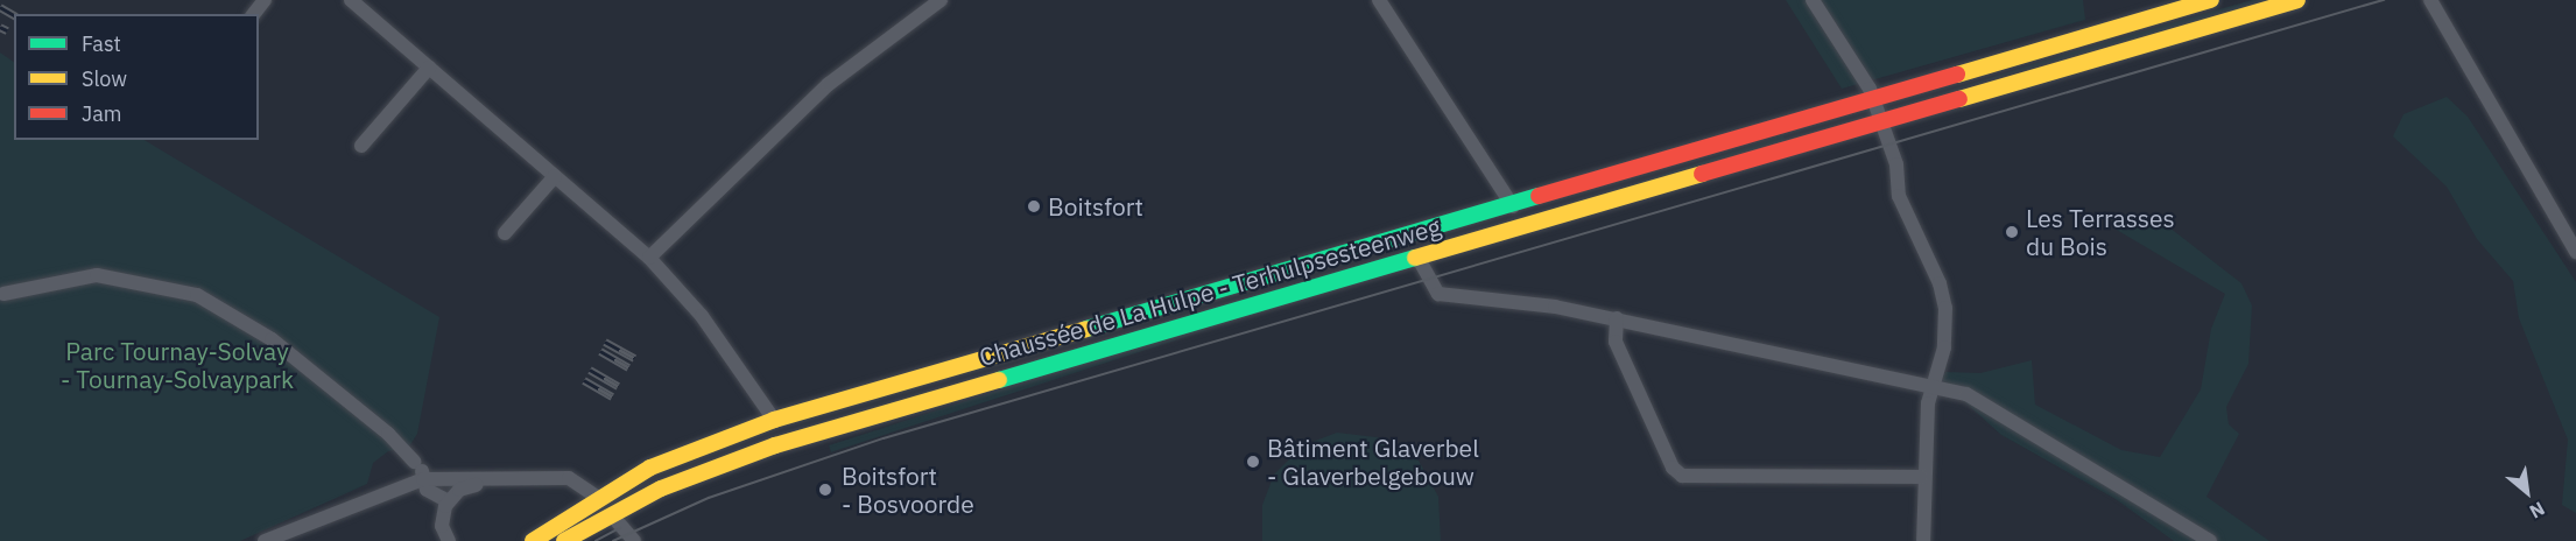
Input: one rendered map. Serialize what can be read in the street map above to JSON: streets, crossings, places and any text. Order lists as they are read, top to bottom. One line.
{"streets":{"main road":["Chaussée de La Hulpe - Terhulpsesteenweg"]},"parks":["Parc Tournay-Solvay - Tournay-Solvaypark"],"places":["Boitsfort","Les Terrasses du Bois","Bâtiment Glaverbel - Glaverbelgebouw","Boitsfort - Bosvoorde"],"legend":["Fast","Slow","Jam"],"north":"bottom right"}
